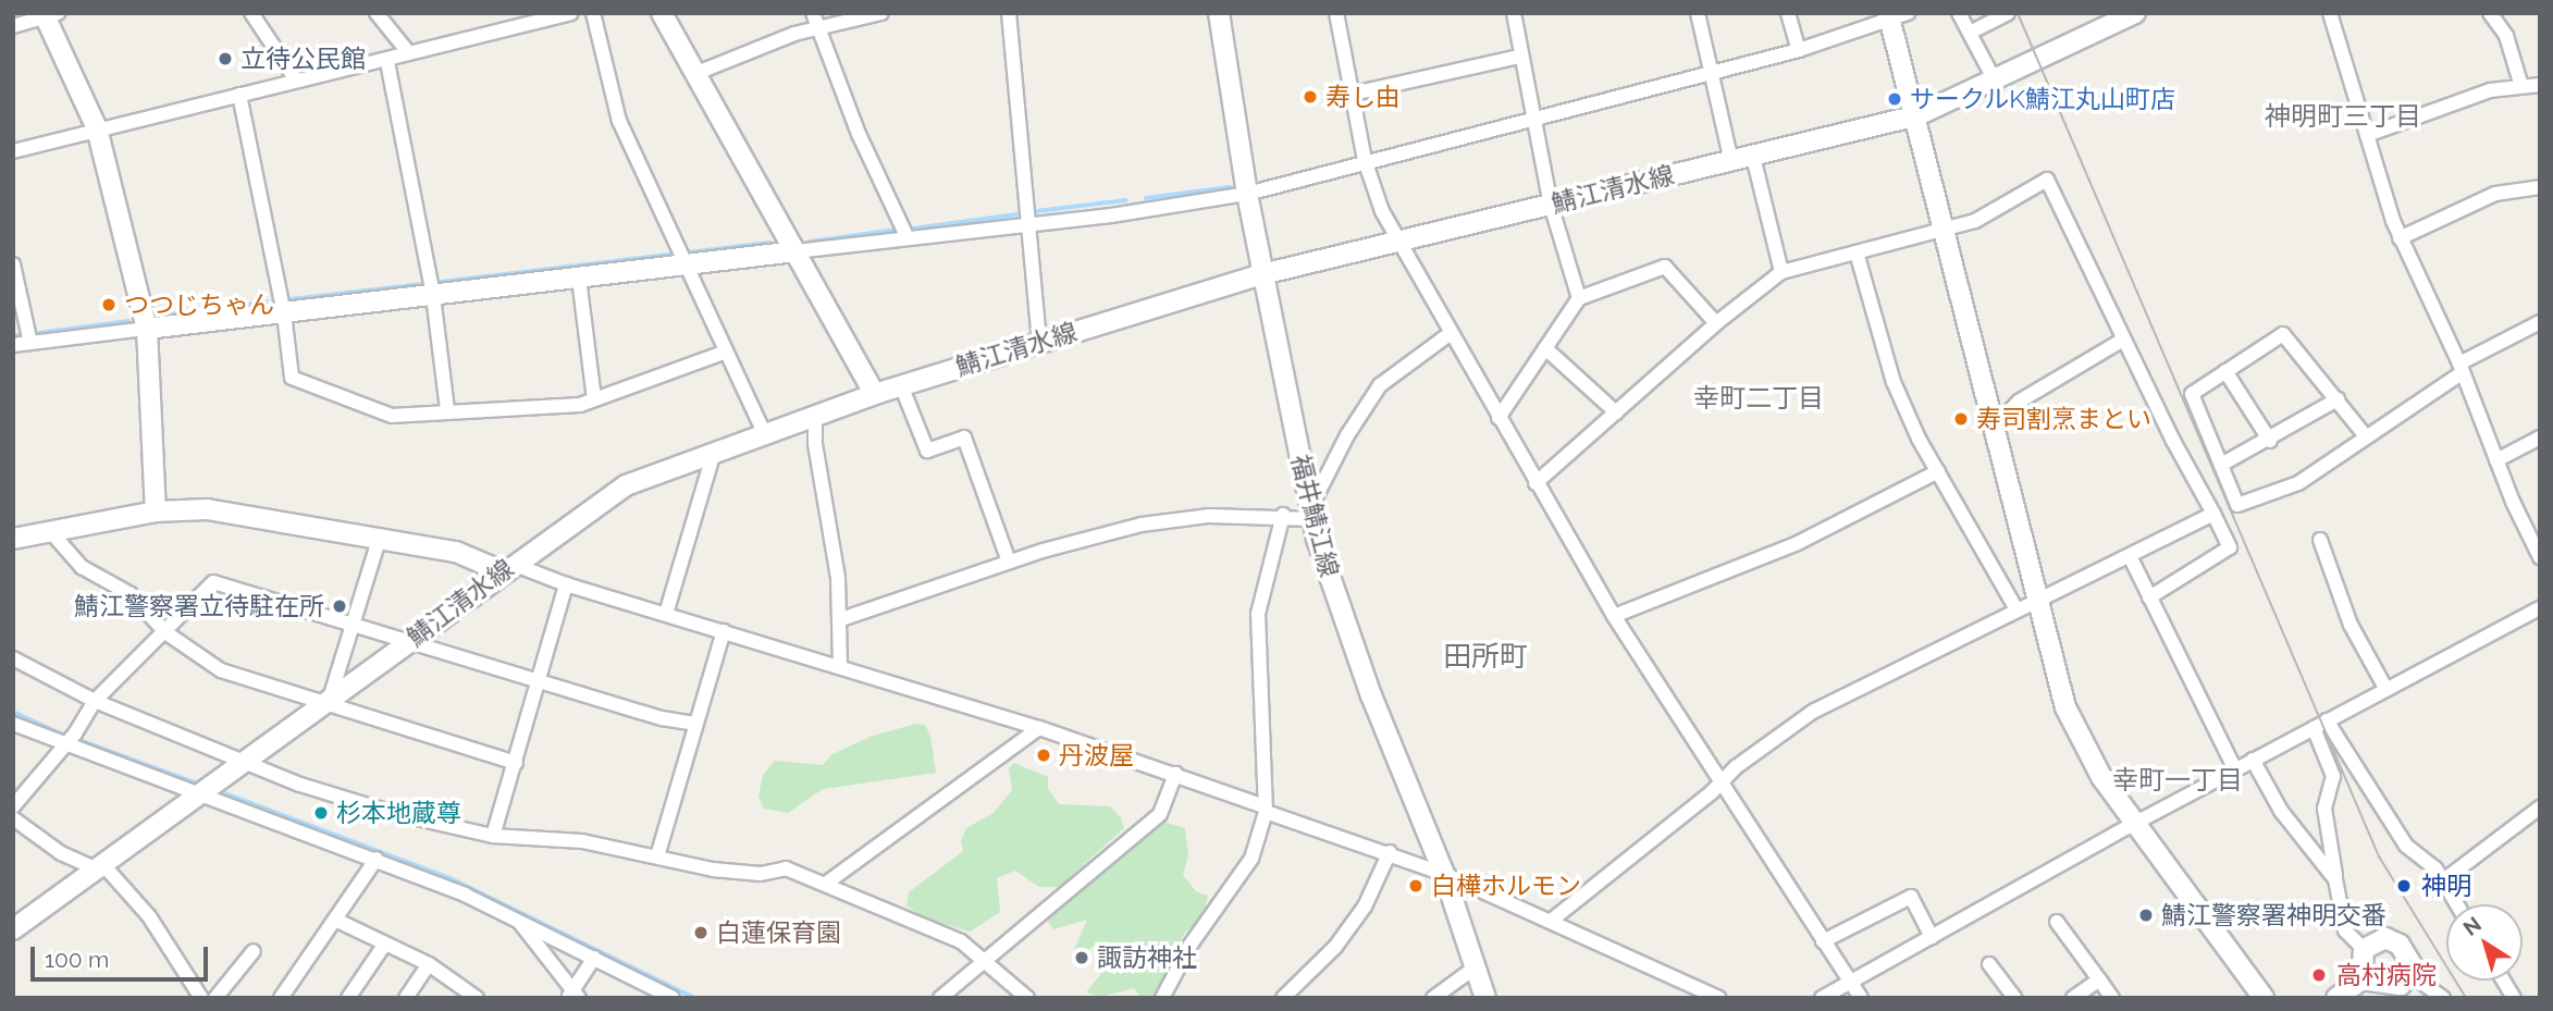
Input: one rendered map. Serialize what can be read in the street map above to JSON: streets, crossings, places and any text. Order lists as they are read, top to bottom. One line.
{"streets":{"main road":["鯖江清水線","福井鯖江線"]},"crossings":[["鯖江清水線","福井鯖江線"]],"districts":["神明町三丁目","幸町二丁目","田所町","幸町一丁目"],"places":["立待公民館","寿し由","サークルK鯖江丸山町店","つつじちゃん","寿司割烹まとい","鯖江警察署立待駐在所","丹波屋","杉本地蔵尊","白樺ホルモン","神明","鯖江警察署神明交番","白蓮保育園","諏訪神社","高村病院"],"scale_bar":"100 m","north":"top left"}
